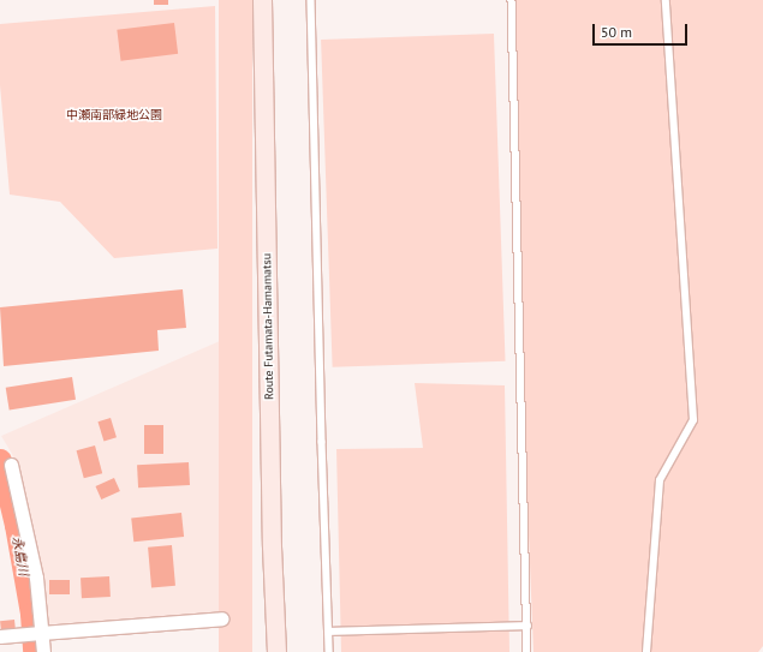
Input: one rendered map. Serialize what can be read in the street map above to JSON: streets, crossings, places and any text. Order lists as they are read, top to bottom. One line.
{"streets":{"main road":["Route Futamata-Hamamatsu"]},"water":["永島川"],"parks":["中瀬南部緑地公園"],"scale_bar":"50 m"}
